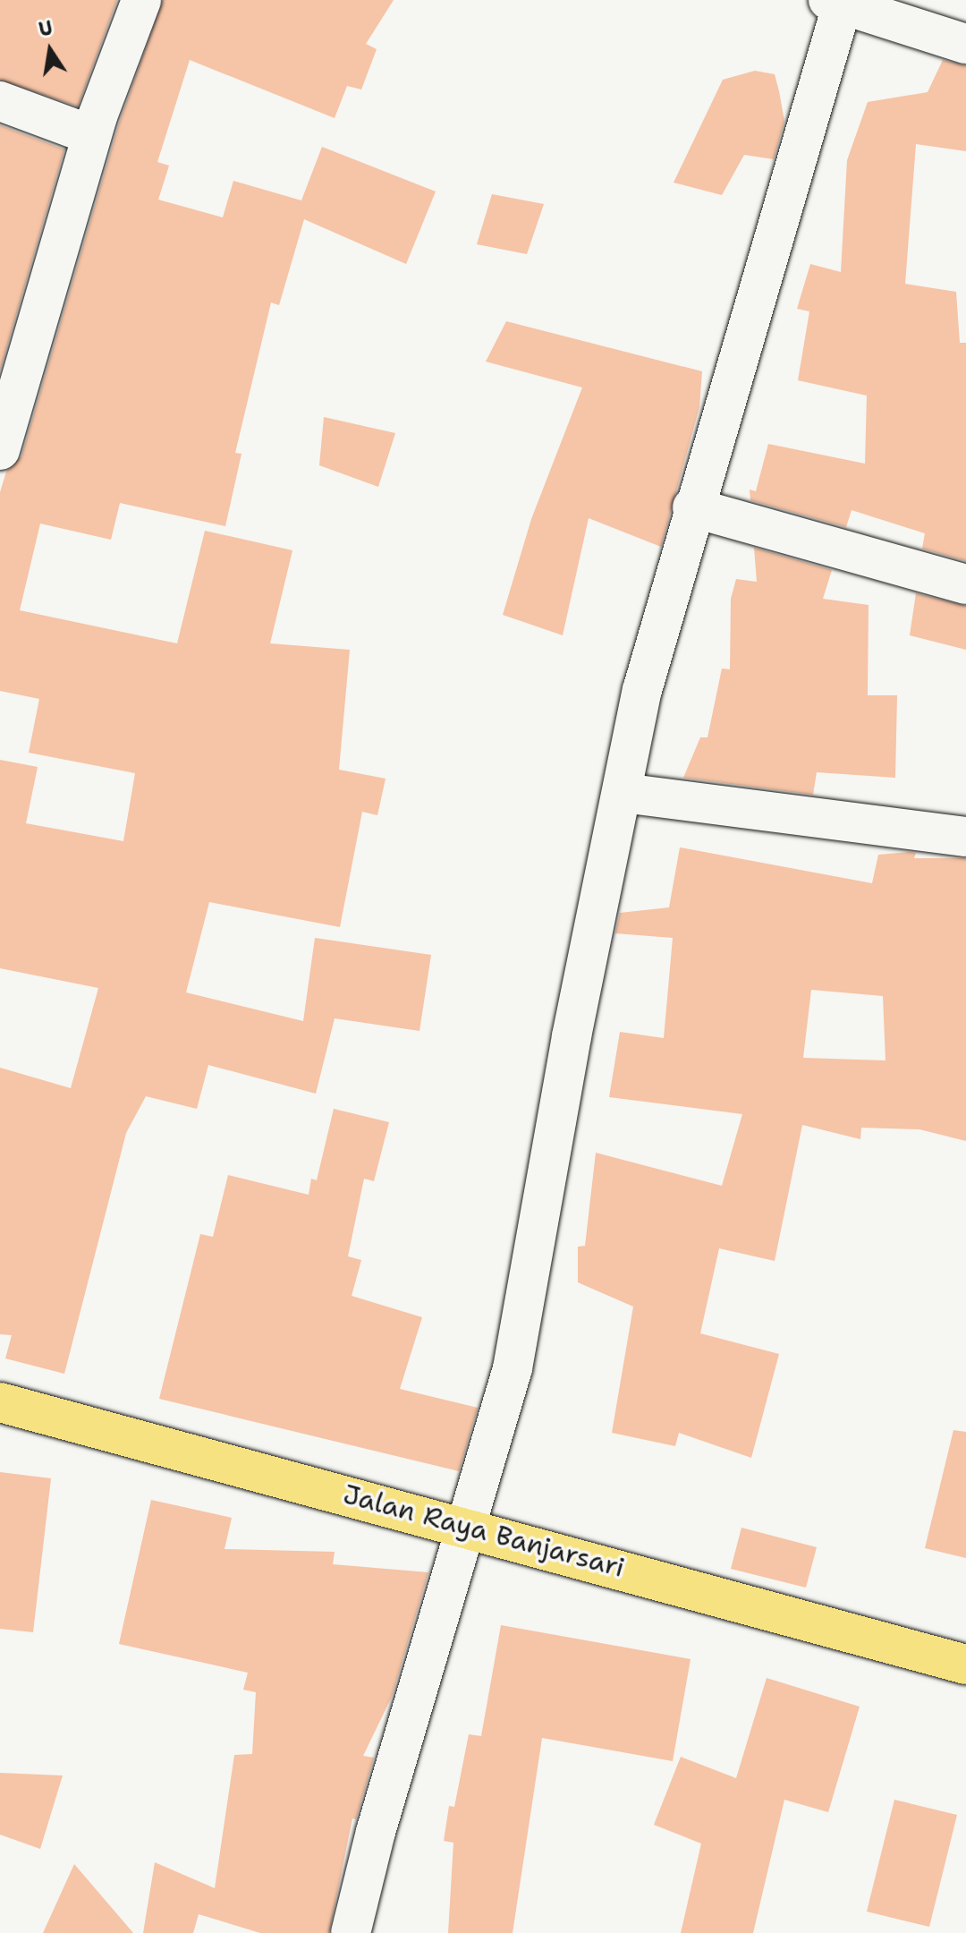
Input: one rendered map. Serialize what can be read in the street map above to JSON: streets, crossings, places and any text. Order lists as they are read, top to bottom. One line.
{"streets":{"highway":["Jalan Raya Banjarsari"]},"north":"top"}
